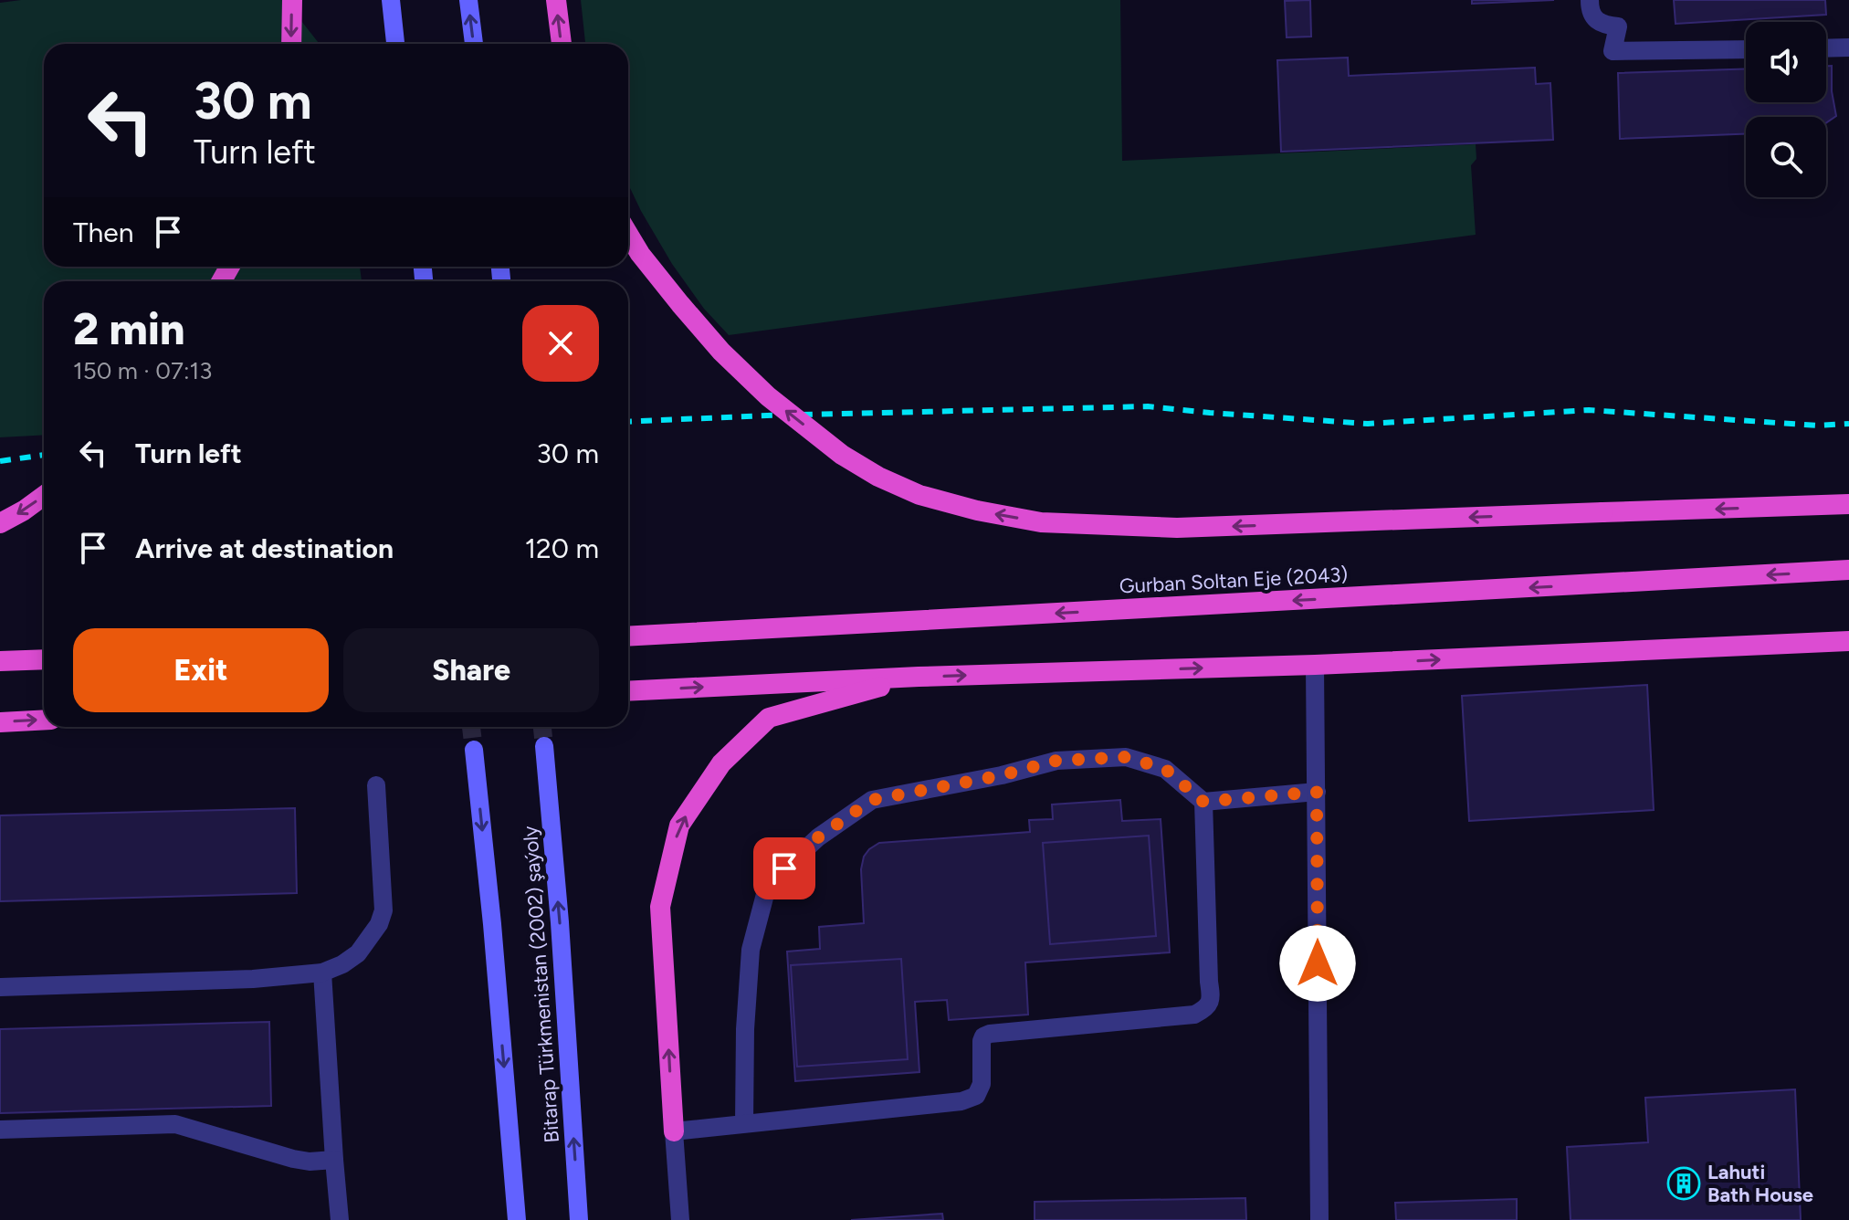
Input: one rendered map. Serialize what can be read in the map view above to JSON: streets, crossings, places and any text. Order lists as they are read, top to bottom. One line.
{"streets":{"highway":["Gurban Soltan Eje (2043)"],"main road":["Bitarap Türkmenistan (2002) şaýoly"]},"places":{"building":["Lahuti Bath House"]},"page":{"turn":["30 m","Turn left"],"then":"Then","heading":["2 min","150 m · 07:13"],"list":[{"name":"Turn left","value":"30 m"},{"name":"Arrive at destination","value":"120 m"}],"buttons":["Exit","Share"]}}
